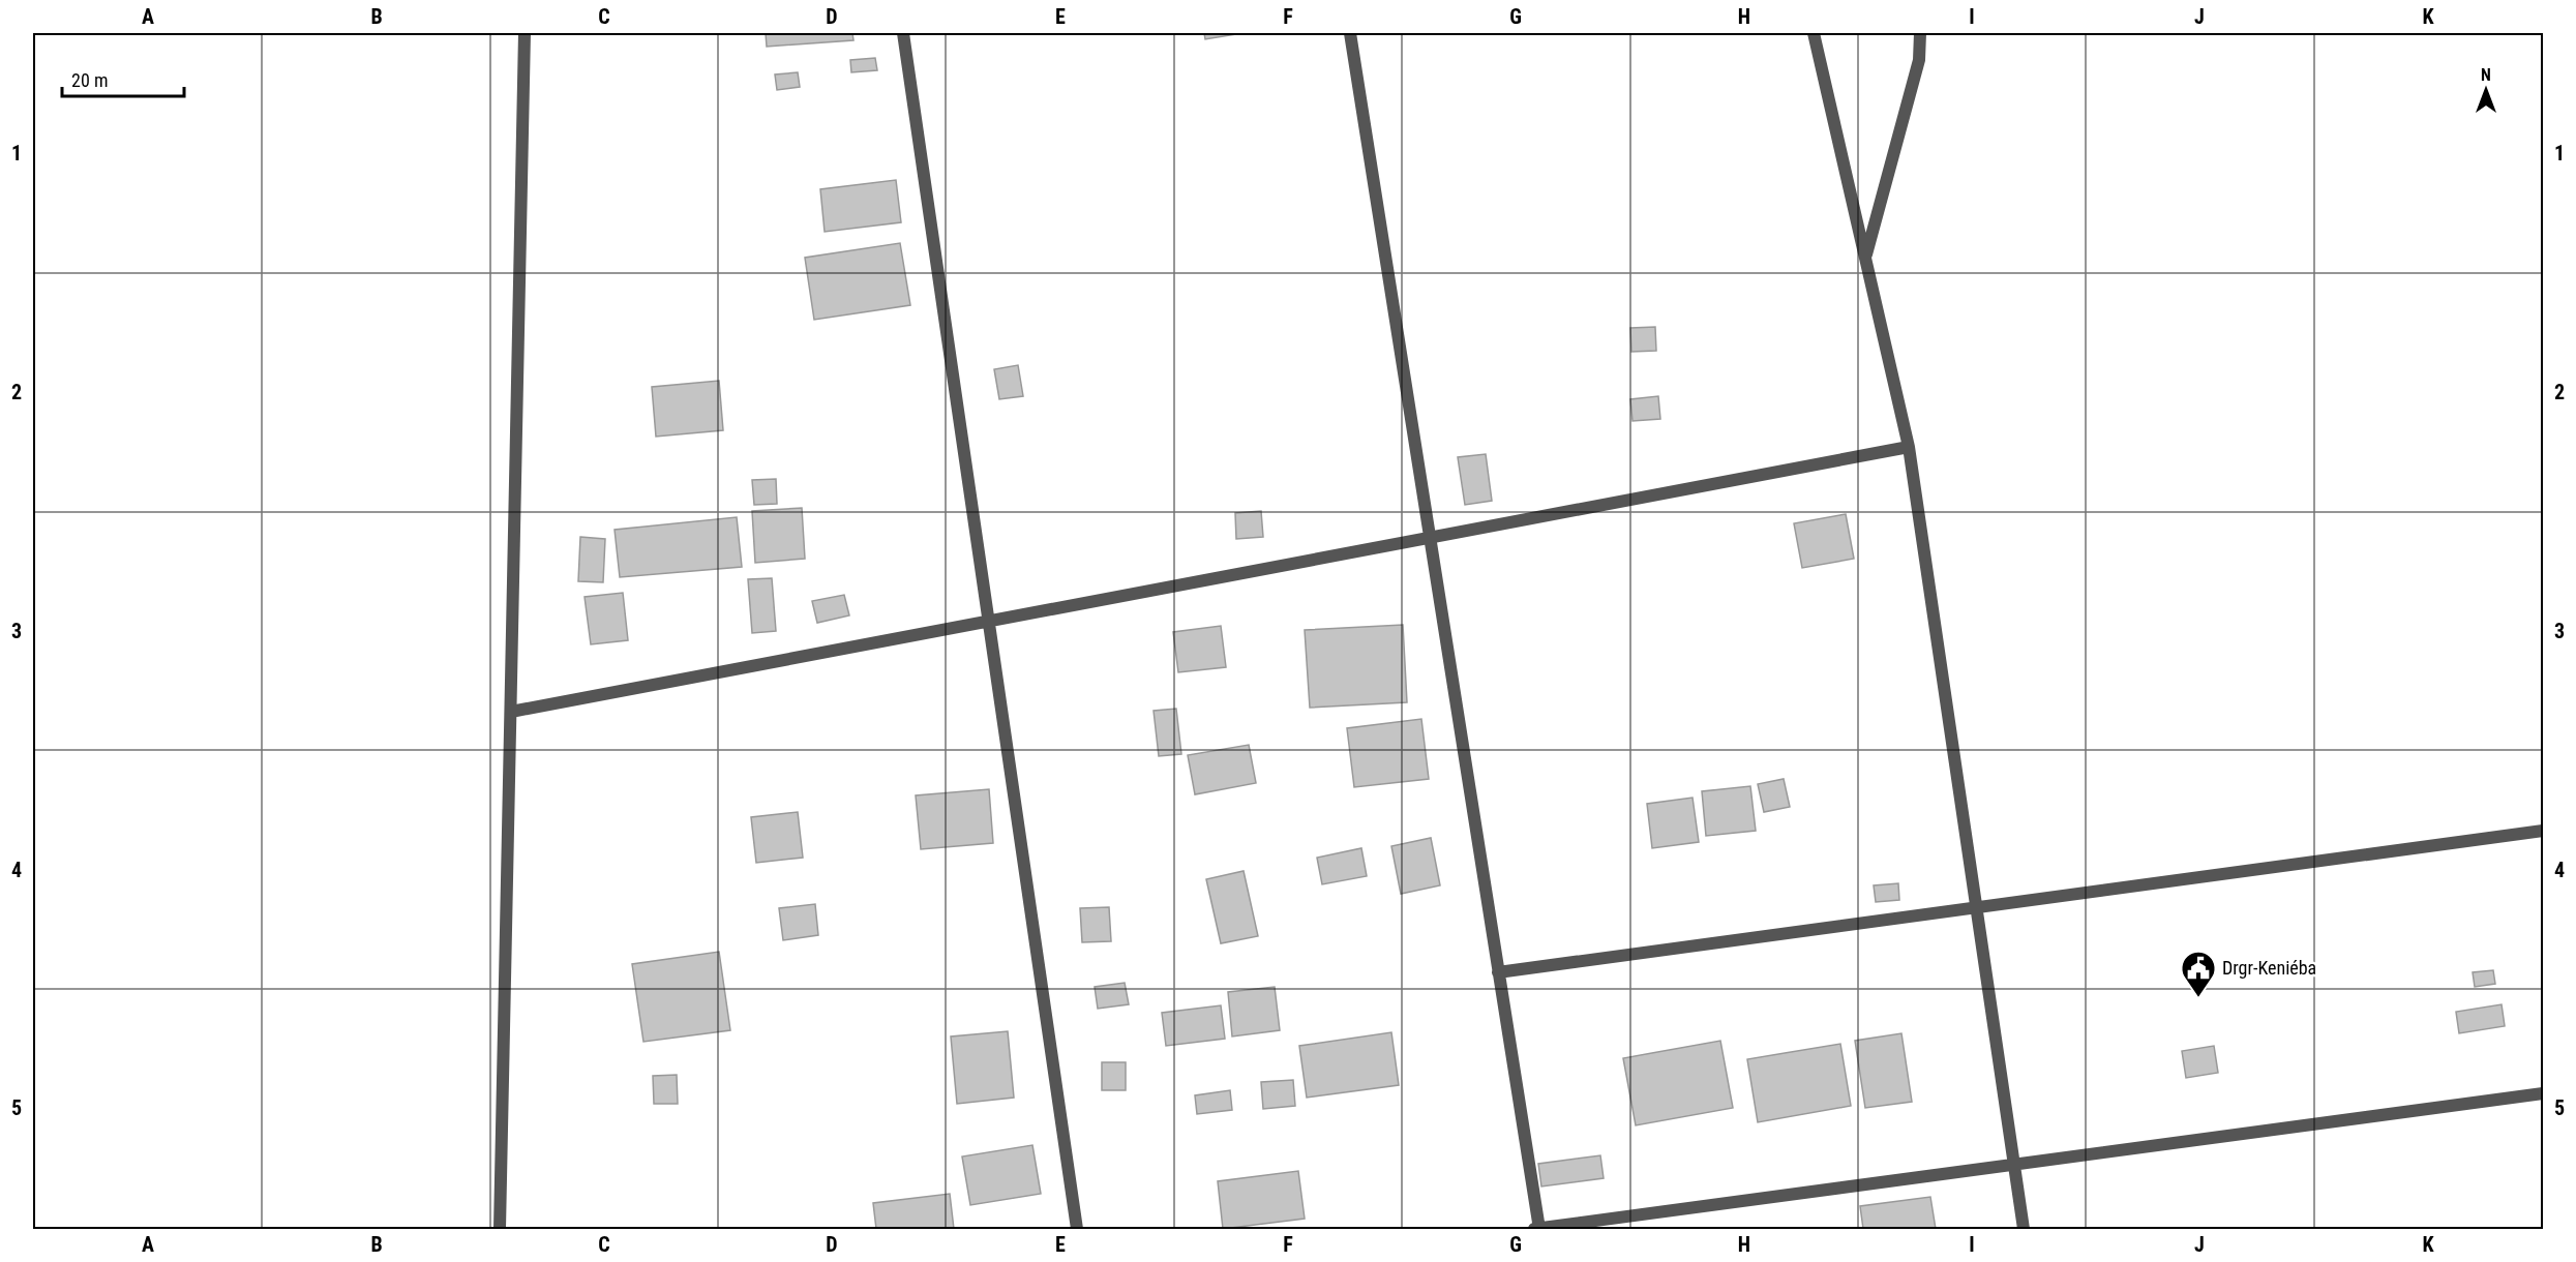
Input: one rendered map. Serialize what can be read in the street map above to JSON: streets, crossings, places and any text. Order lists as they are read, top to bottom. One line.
{"places":{"public building":["Drgr-Keniéba"]},"scale_bar":"20 m","north":"top","grid":{"columns":["A","B","C","D","E","F","G","H","I","J","K"],"rows":["1","2","3","4","5"]}}
